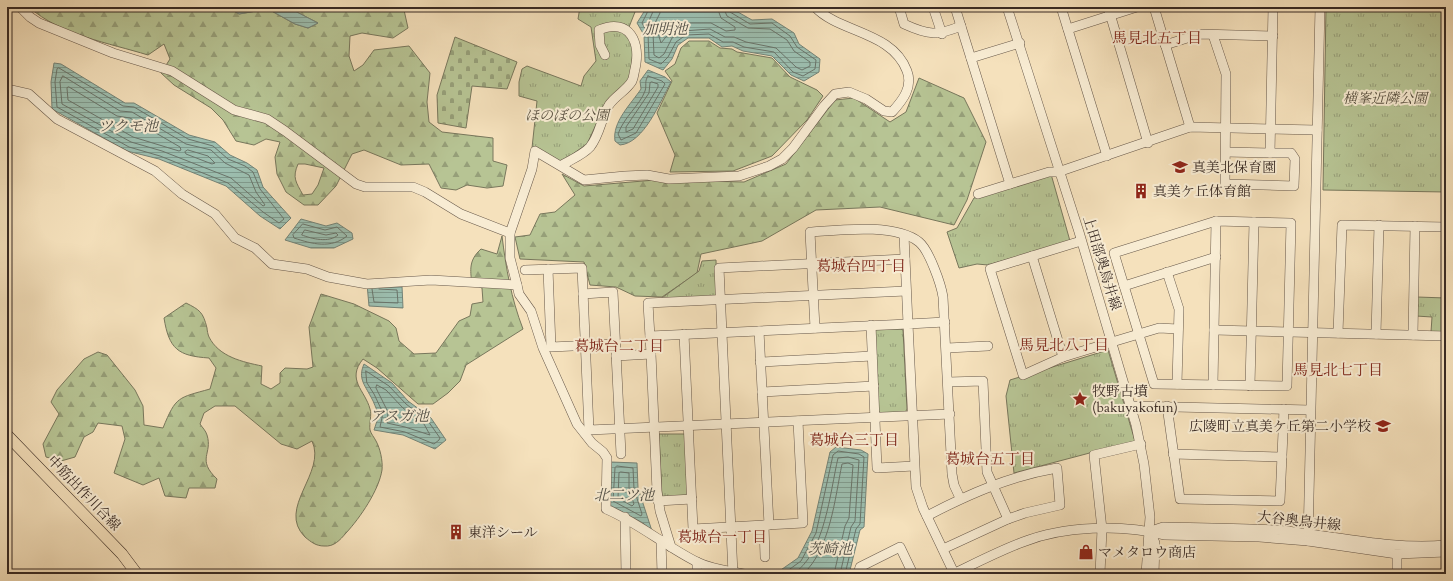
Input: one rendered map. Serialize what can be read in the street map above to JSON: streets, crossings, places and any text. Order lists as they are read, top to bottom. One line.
{"streets":{"main road":["中筋出作川合線"],"street":["上田部奥鳥井線","大谷奥鳥井線"]},"districts":["馬見北五丁目","葛城台四丁目","馬見北八丁目","葛城台二丁目","馬見北七丁目","葛城台三丁目","葛城台五丁目","葛城台一丁目"],"water":["加明池","ツクモ池","アスガ池","北二ツ池","茨崎池"],"parks":["横峯近隣公園","ほのぼの公園"],"places":{"school or university":["真美北保育園","広陵町立真美ケ丘第二小学校"],"building":["真美ケ丘体育館","東洋シール"],"place":["牧野古墳 (bakuyakofun)"],"shop":["マメタロウ商店"]}}
